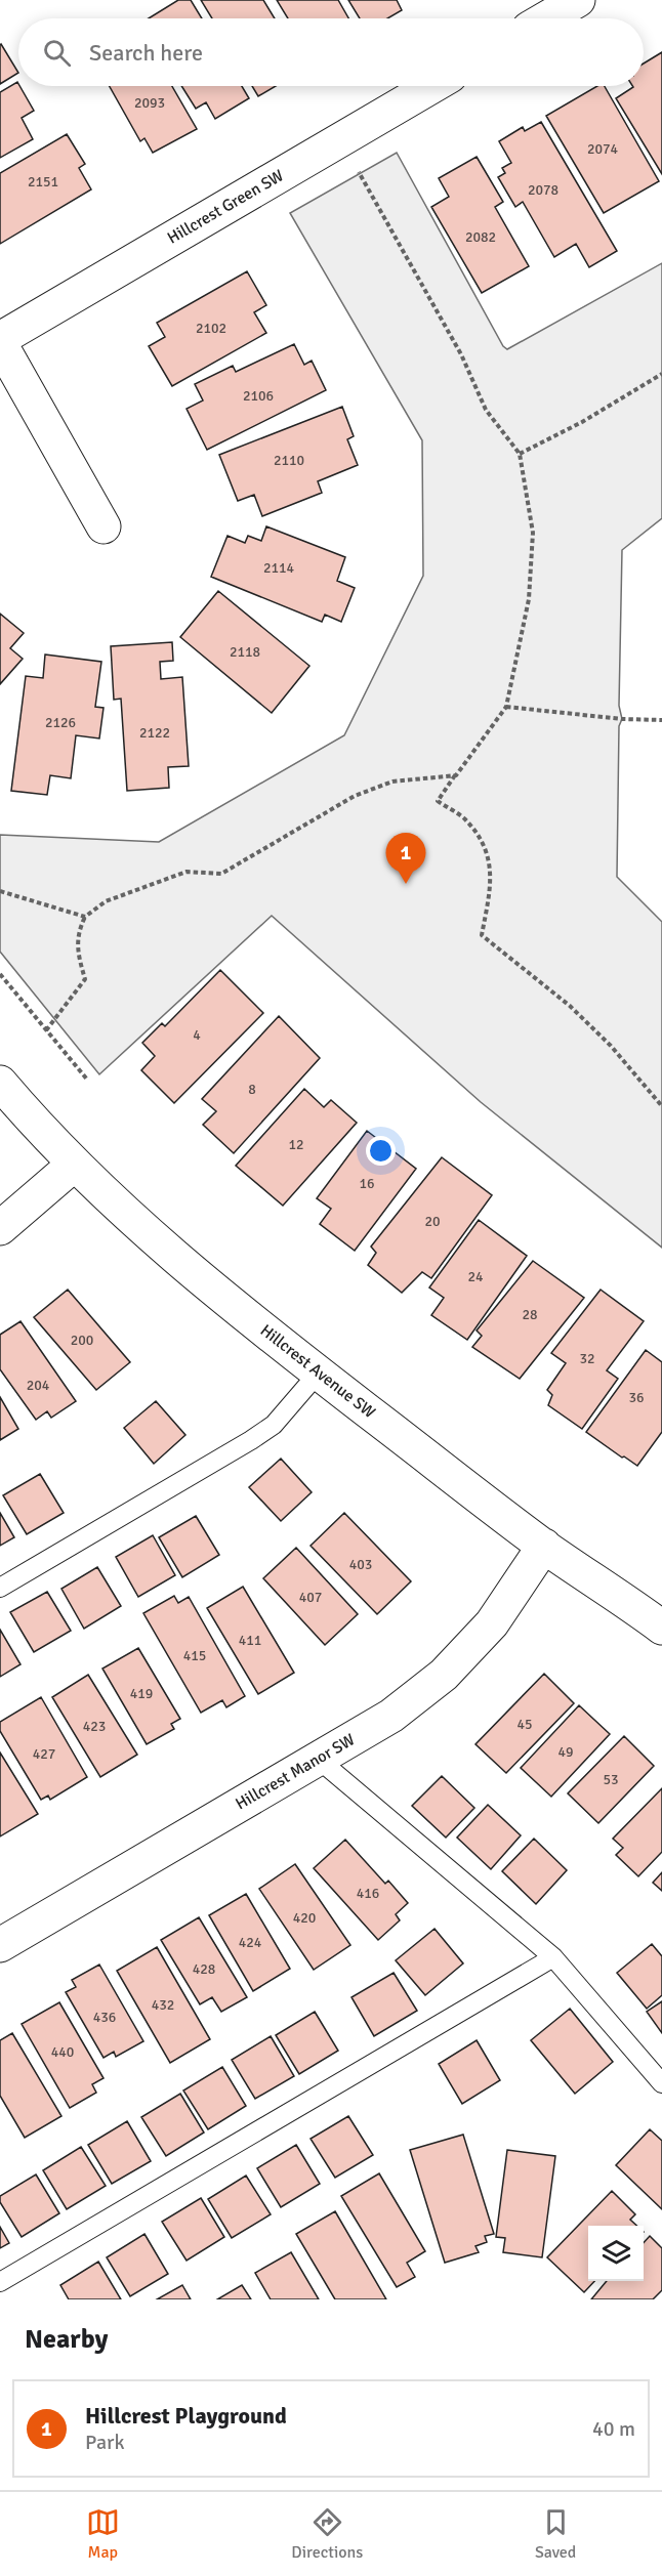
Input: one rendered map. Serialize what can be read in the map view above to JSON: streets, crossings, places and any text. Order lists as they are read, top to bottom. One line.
{"streets":{"street":["Hillcrest Green SW","Hillcrest Avenue SW","Hillcrest Manor SW"]},"crossings":[["Hillcrest Avenue SW","Hillcrest Manor SW"]],"house_numbers":["2093","2074","2151","2078","2082","2102","2106","2110","2114","2118","2126","2122","4","8","12","16","20","24","28","200","32","204","36","403","407","411","415","419","45","423","49","427","53","416","420","424","428","432","436","440"],"page":{"search":"Search here","pins":"1","heading":"Nearby","list":[{"mark":"1","name":"Hillcrest Playground","note":"Park","value":"40 m"}],"nav":["Map","Directions","Saved"]}}
